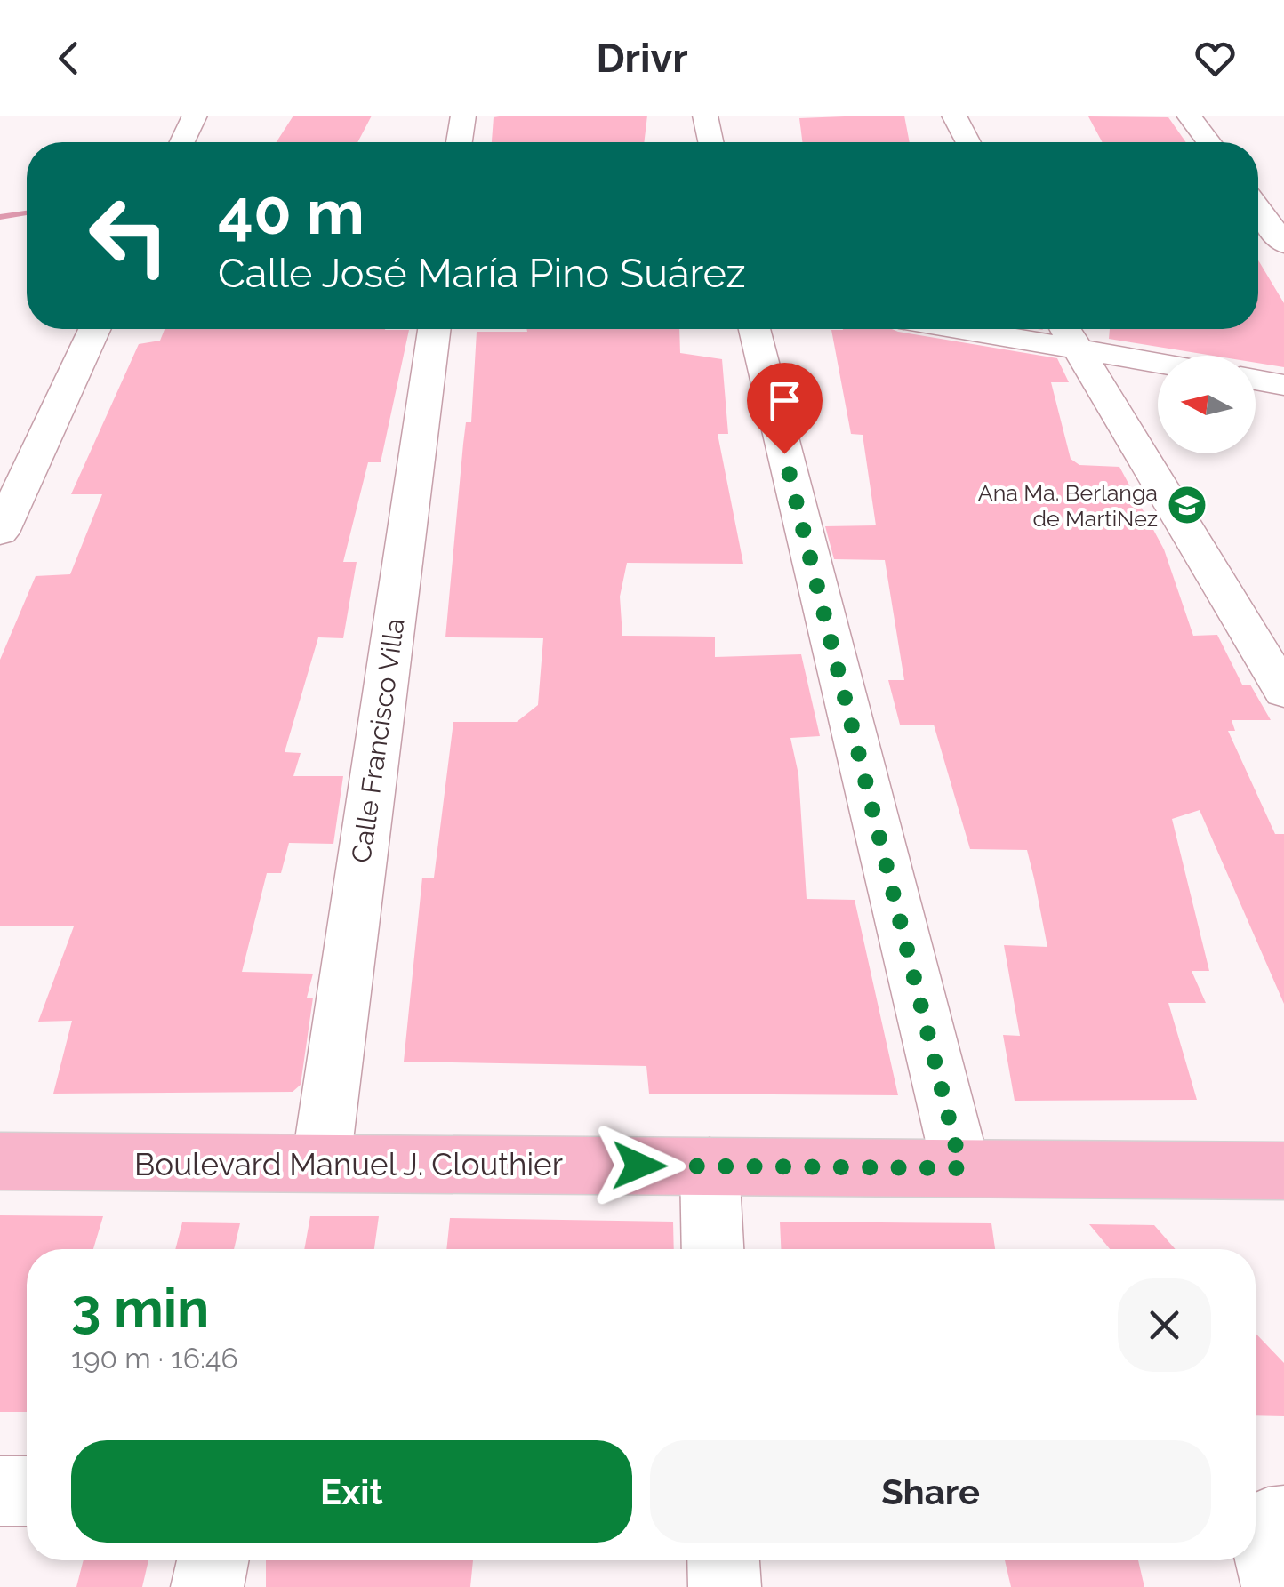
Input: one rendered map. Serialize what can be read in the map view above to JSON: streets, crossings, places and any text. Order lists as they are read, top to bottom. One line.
{"streets":{"main road":["Boulevard Manuel J. Clouthier"],"street":["Calle Francisco Villa"]},"crossings":[["Calle Francisco Villa","Boulevard Manuel J. Clouthier"]],"places":{"school or university":["Ana Ma. Berlanga de MartiNez"]},"north":"left","page":{"header":"Drivr","turn":["40 m","Calle José María Pino Suárez"],"heading":["3 min","190 m · 16:46"],"buttons":["Exit","Share"]}}
